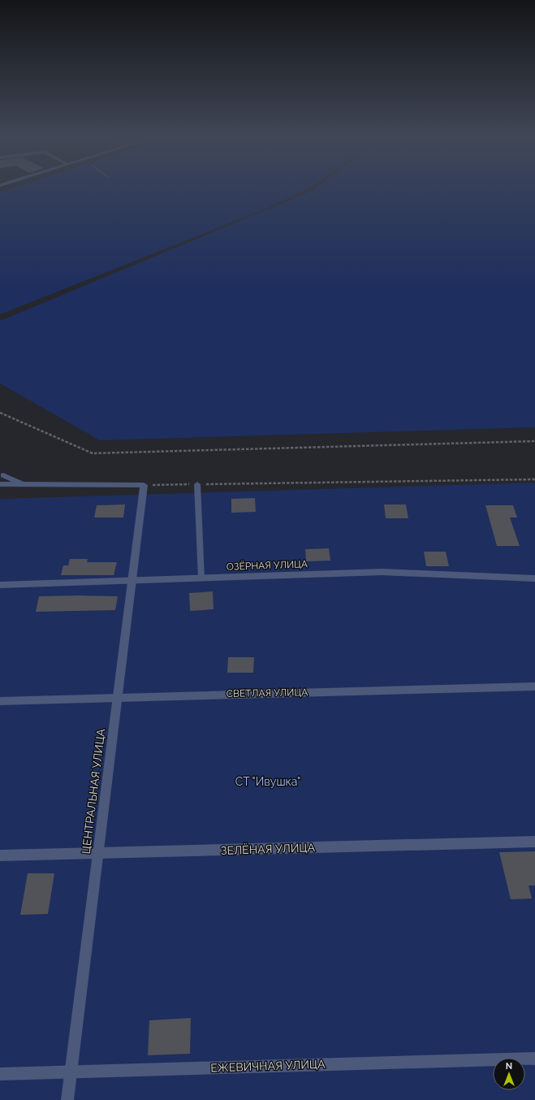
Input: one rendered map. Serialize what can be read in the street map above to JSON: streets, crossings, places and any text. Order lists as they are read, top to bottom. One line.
{"streets":{"street":["ОЗЁРНАЯ УЛИЦА","СВЕТЛАЯ УЛИЦА","ЦЕНТРАЛЬНАЯ УЛИЦА","ЗЕЛЁНАЯ УЛИЦА","ЕЖЕВИЧНАЯ УЛИЦА"]},"crossings":[["ОЗЁРНАЯ УЛИЦА","ЦЕНТРАЛЬНАЯ УЛИЦА"],["СВЕТЛАЯ УЛИЦА","ЦЕНТРАЛЬНАЯ УЛИЦА"],["ЦЕНТРАЛЬНАЯ УЛИЦА","ЗЕЛЁНАЯ УЛИЦА"],["ЦЕНТРАЛЬНАЯ УЛИЦА","ЕЖЕВИЧНАЯ УЛИЦА"]],"parks":["СТ \"Ивушка\""],"north":"top"}
